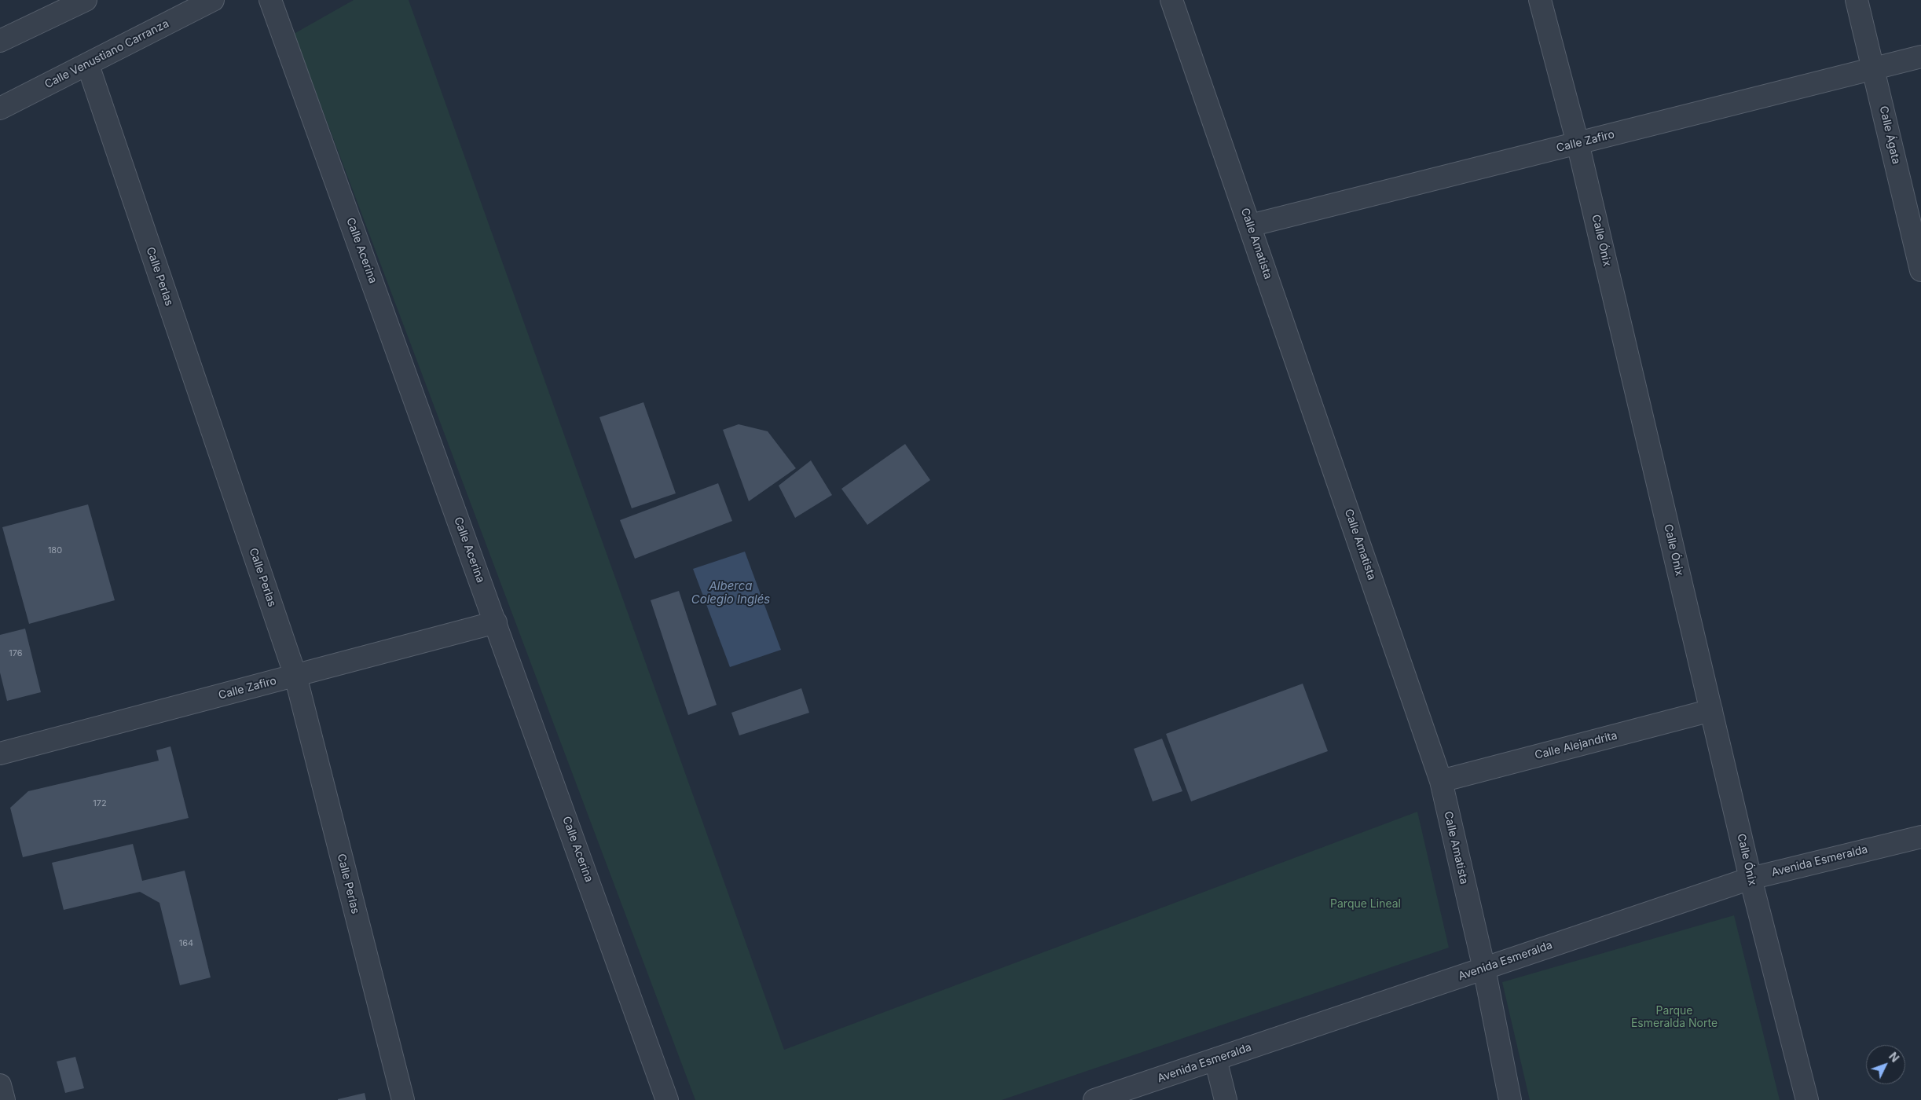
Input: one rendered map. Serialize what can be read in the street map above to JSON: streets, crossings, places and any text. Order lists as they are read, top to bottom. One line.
{"streets":{"street":["Calle Venustiano Carranza","Calle Ágata","Calle Zafiro","Calle Ónix","Calle Amatista","Calle Acerina","Calle Perlas","Calle Alejandrita","Avenida Esmeralda"]},"crossings":[["Calle Venustiano Carranza","Calle Perlas"],["Calle Ágata","Calle Zafiro"],["Calle Zafiro","Calle Ónix"],["Calle Zafiro","Calle Amatista"],["Calle Zafiro","Calle Acerina"],["Calle Zafiro","Calle Perlas"],["Calle Ónix","Calle Alejandrita"],["Calle Ónix","Avenida Esmeralda"],["Calle Amatista","Calle Alejandrita"],["Calle Amatista","Avenida Esmeralda"]],"water":["Alberca Colegio Inglés"],"parks":["Parque Lineal","Parque Esmeralda Norte"],"house_numbers":["180","176","172","164"],"north":"top right"}
